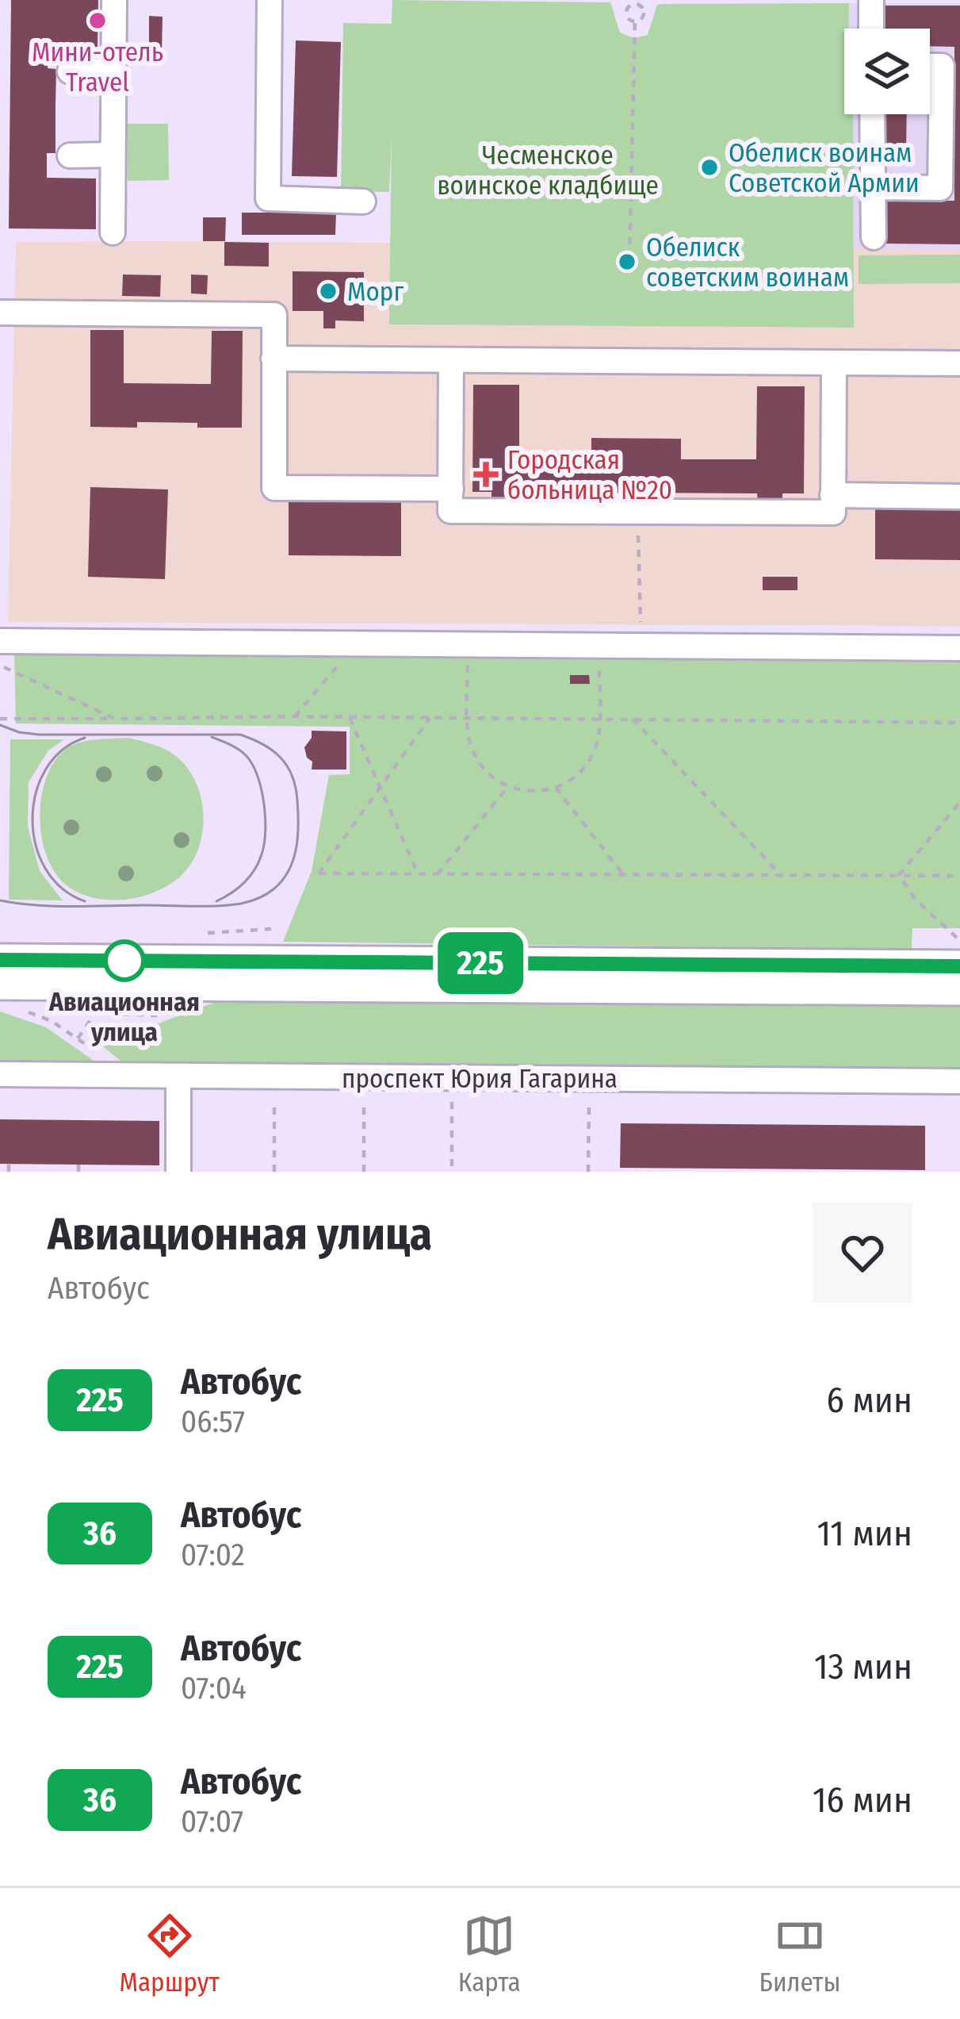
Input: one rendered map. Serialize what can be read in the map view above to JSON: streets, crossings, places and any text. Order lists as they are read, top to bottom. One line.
{"streets":{"street":["проспект Юрия Гагарина"]},"parks":["Чесменское воинское кладбище"],"places":{"other":["Мини-отель Travel","Обелиск воинам Советской Армии","Обелиск советским воинам","Морг","Авиационная улица"],"health":["Городская больница №20"]},"lines":["bus line 225"],"page":{"on_map":"225","heading":["Авиационная улица","Автобус"],"list":[{"mark":"225","name":"Автобус","note":"06:57","value":"6 мин"},{"mark":"36","name":"Автобус","note":"07:02","value":"11 мин"},{"mark":"225","name":"Автобус","note":"07:04","value":"13 мин"},{"mark":"36","name":"Автобус","note":"07:07","value":"16 мин"}],"tabs":["Маршрут","Карта","Билеты"]}}
